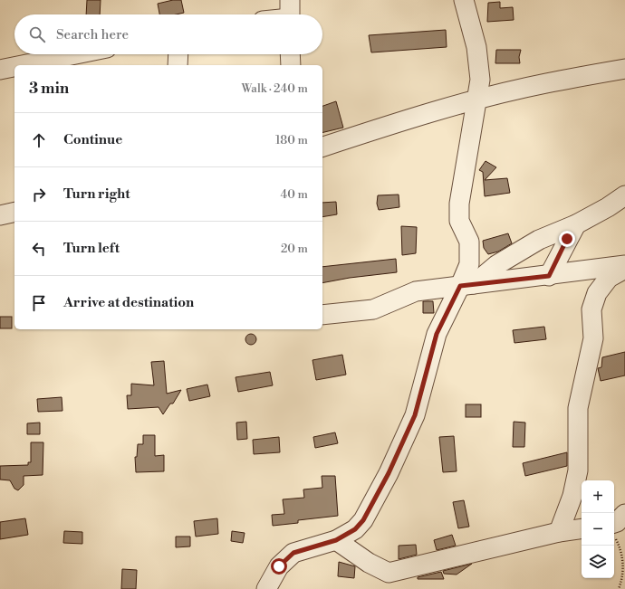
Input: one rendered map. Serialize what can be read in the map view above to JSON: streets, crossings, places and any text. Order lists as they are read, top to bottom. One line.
{"page":{"search":"Search here","heading":["3 min","Walk · 240 m"],"list":[["Continue","180 m"],["Turn right","40 m"],["Turn left","20 m"],"Arrive at destination"],"map_buttons":["+","−"]}}
